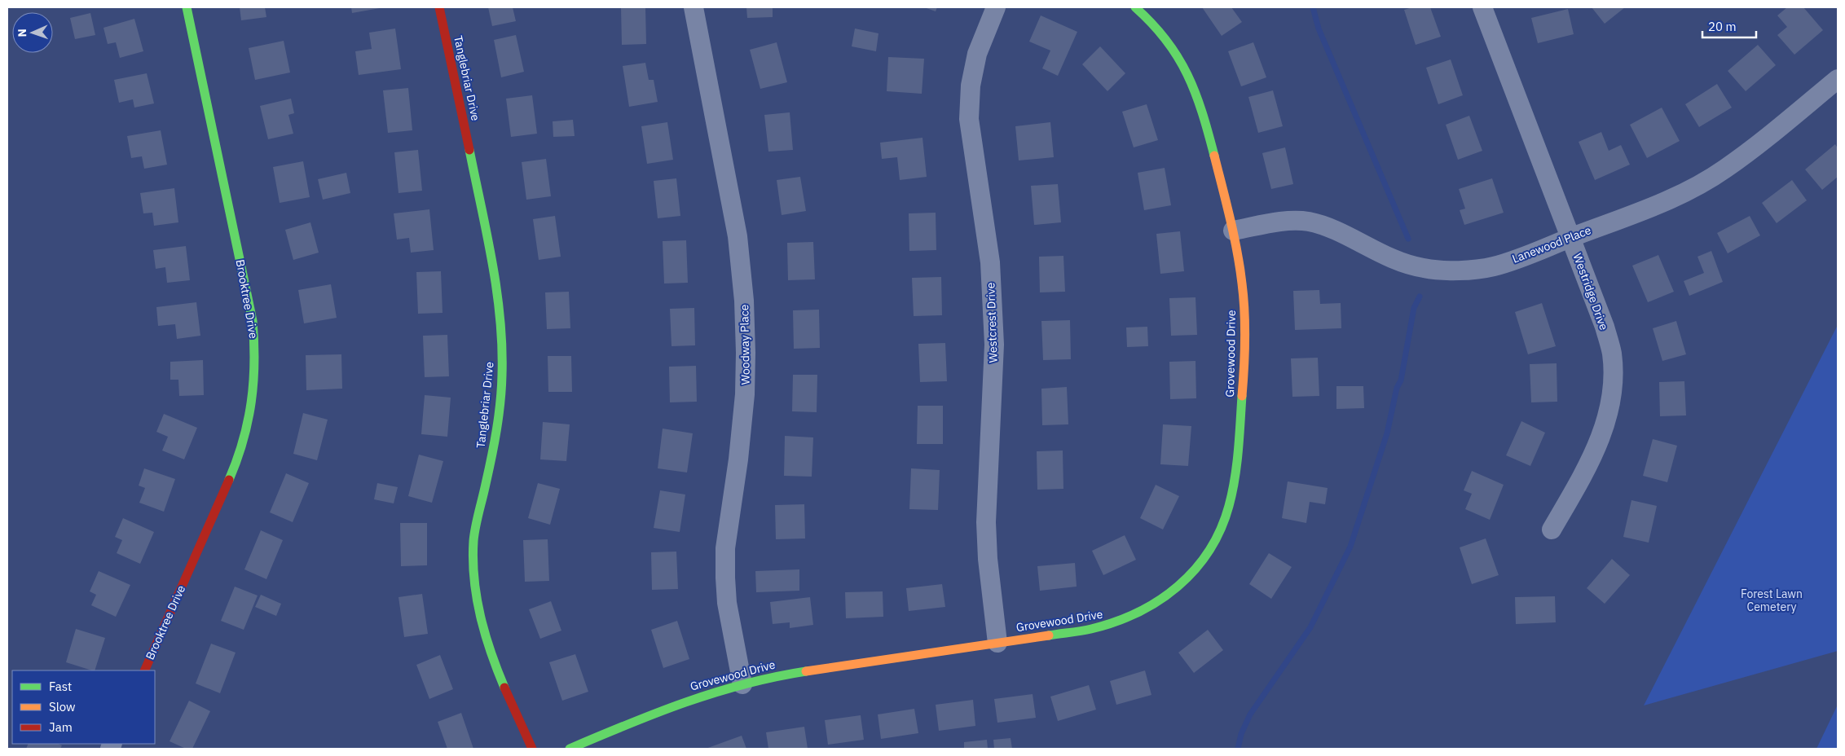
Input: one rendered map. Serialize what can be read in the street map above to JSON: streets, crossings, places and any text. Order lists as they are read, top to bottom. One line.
{"streets":{"street":["Tanglebriar Drive","Lanewood Place","Westridge Drive","Brooktree Drive","Westcrest Drive","Woodway Place","Grovewood Drive"]},"crossings":[["Lanewood Place","Westridge Drive"],["Lanewood Place","Grovewood Drive"],["Westcrest Drive","Grovewood Drive"],["Woodway Place","Grovewood Drive"]],"parks":["Forest Lawn Cemetery"],"legend":["Fast","Slow","Jam"],"scale_bar":"20 m","north":"left"}
